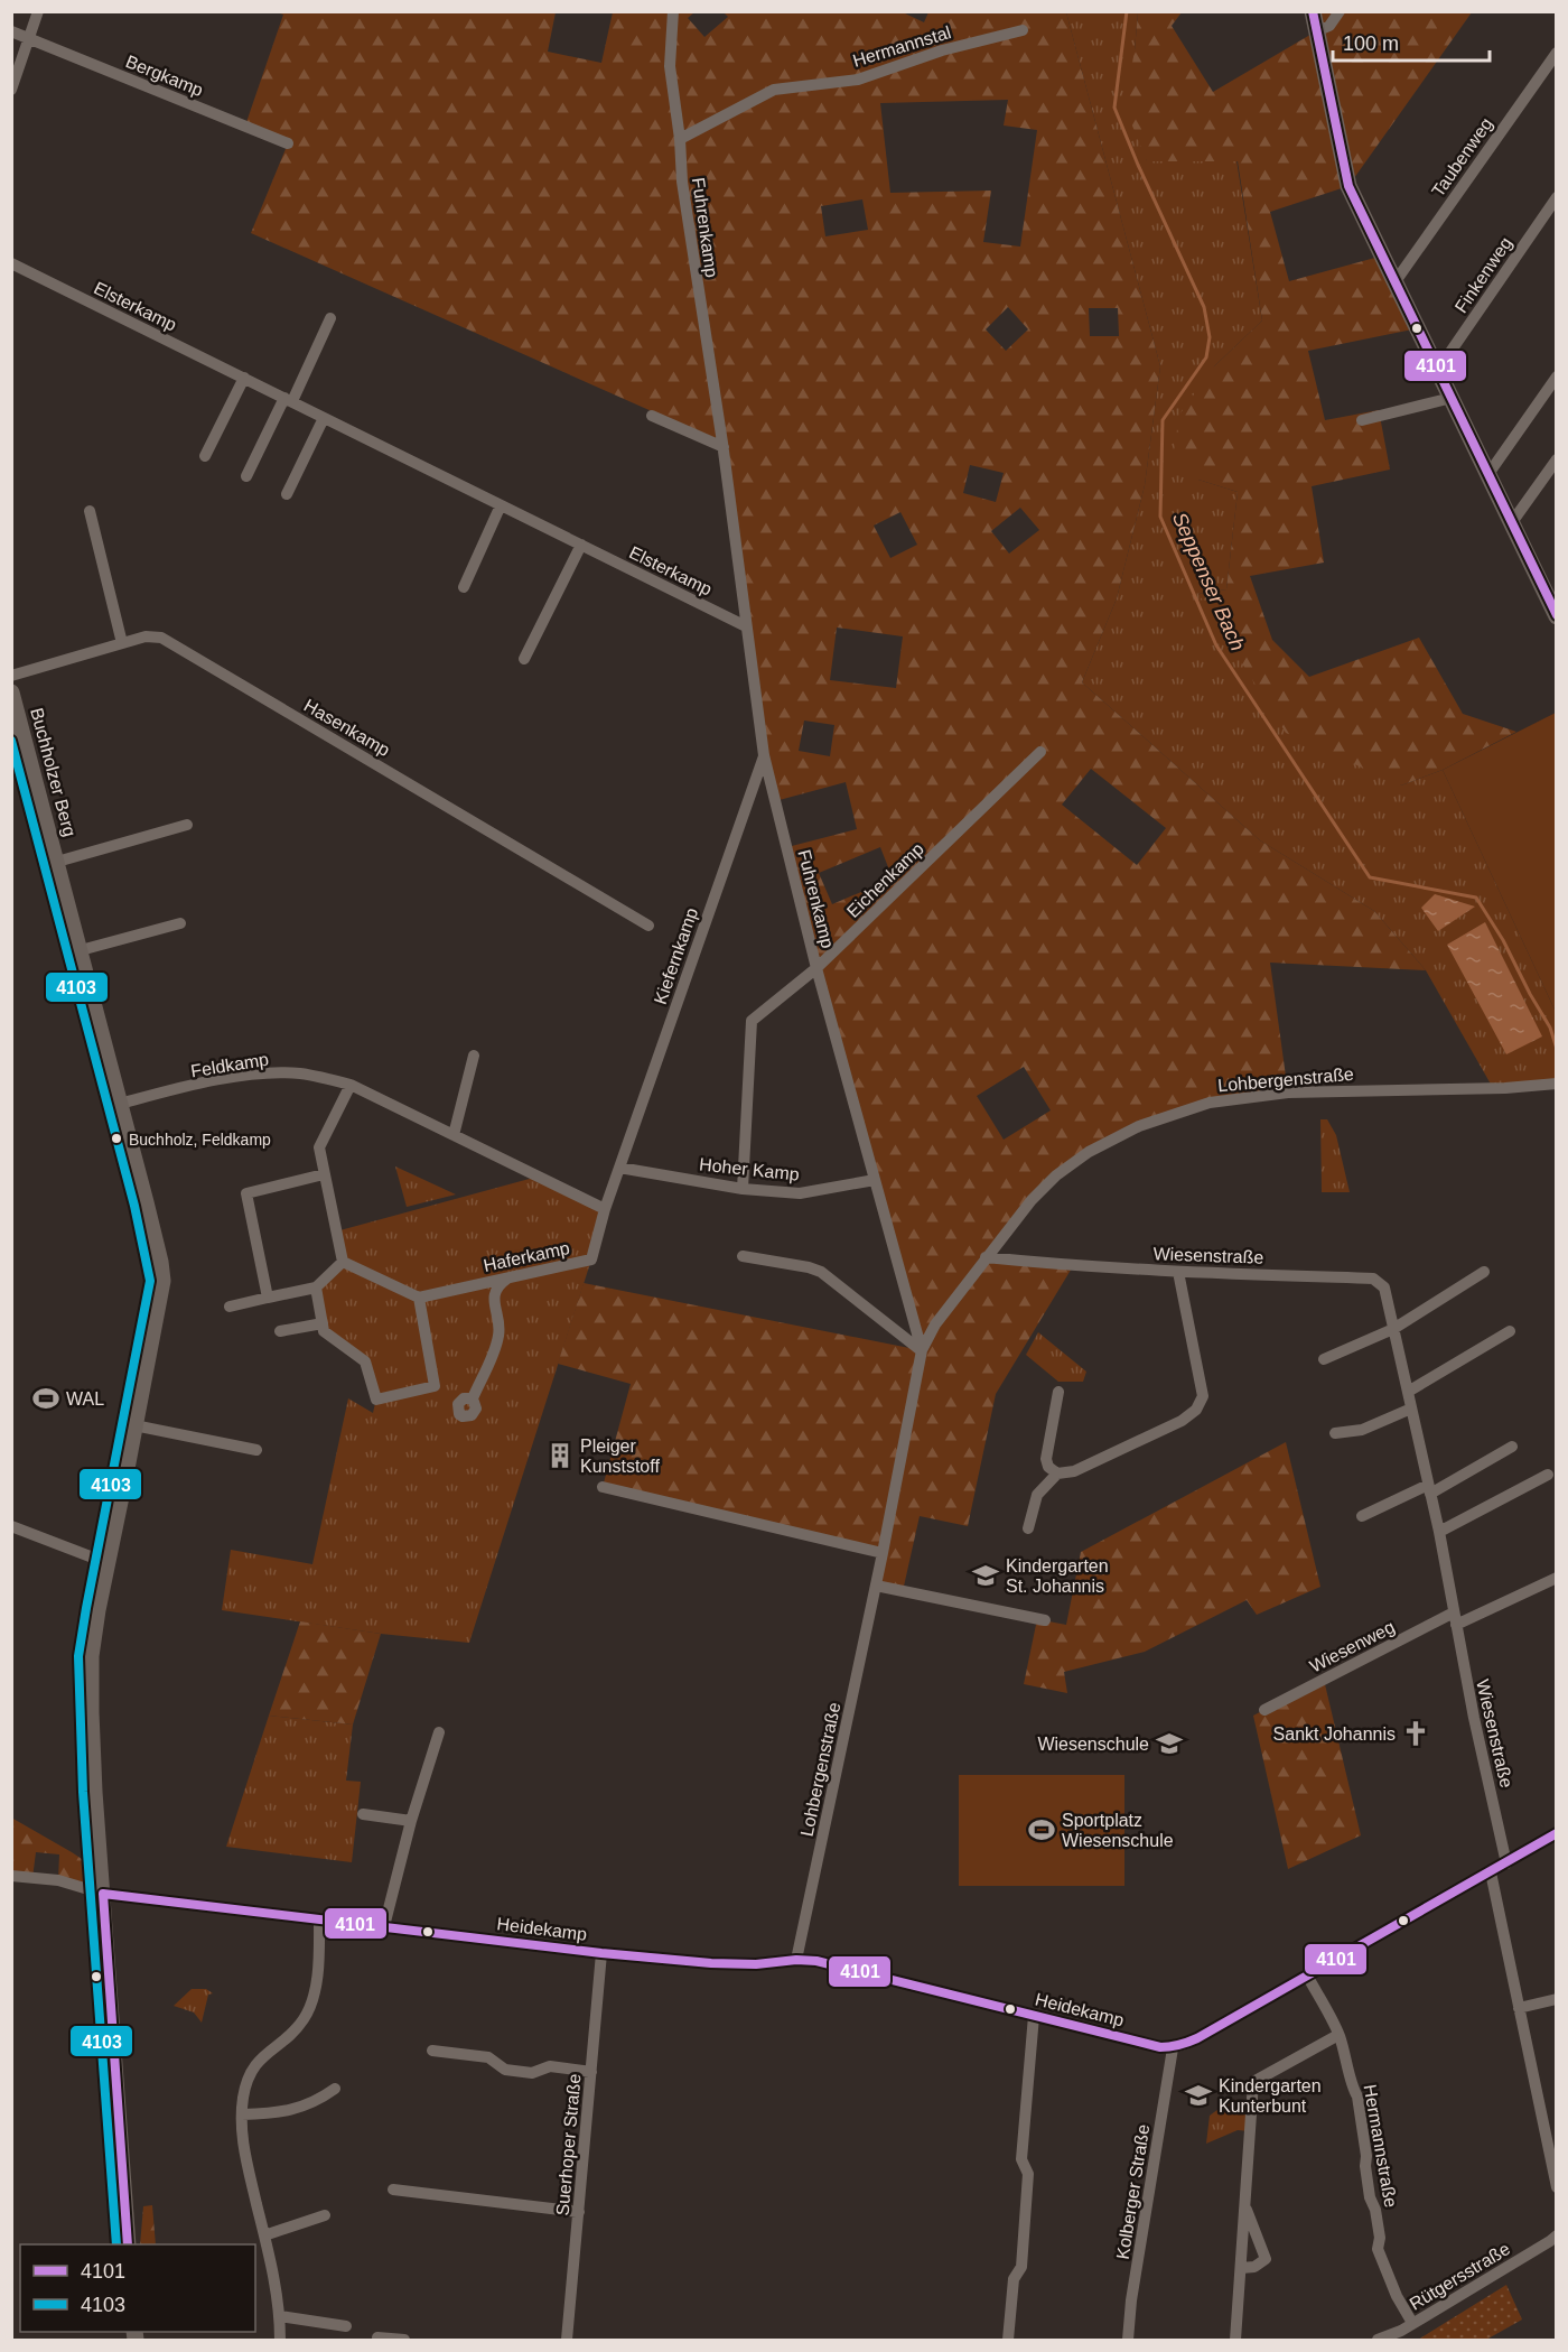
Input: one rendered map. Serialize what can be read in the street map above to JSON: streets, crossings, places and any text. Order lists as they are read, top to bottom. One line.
{"streets":{"main road":["Buchholzer Berg"],"street":["Hermannstal","Bergkamp","Taubenweg","Fuhrenkamp","Finkenweg","Elsterkamp","Hasenkamp","Eichenkamp","Kiefernkamp","Feldkamp","Lohbergenstraße","Hoher Kamp","Wiesenstraße","Haferkamp","Wiesenweg","Heidekamp","Suerhoper Straße","Hermannstraße","Kolberger Straße","Rütgersstraße"]},"crossings":[["Hermannstal","Fuhrenkamp"],["Fuhrenkamp","Elsterkamp"],["Fuhrenkamp","Eichenkamp"],["Fuhrenkamp","Kiefernkamp"],["Fuhrenkamp","Lohbergenstraße"],["Fuhrenkamp","Hoher Kamp"],["Buchholzer Berg","Feldkamp"],["Buchholzer Berg","Heidekamp"],["Eichenkamp","Hoher Kamp"],["Kiefernkamp","Hoher Kamp"],["Feldkamp","Haferkamp"],["Lohbergenstraße","Wiesenstraße"],["Lohbergenstraße","Heidekamp"],["Wiesenstraße","Wiesenweg"],["Heidekamp","Suerhoper Straße"],["Heidekamp","Kolberger Straße"],["Hermannstraße","Rütgersstraße"]],"water":["Seppenser Bach"],"places":{"other":["Buchholz, Feldkamp"],"sports":["WAL","Sportplatz Wiesenschule"],"building":["Pleiger Kunststoff"],"school or university":["Kindergarten St. Johannis","Wiesenschule","Kindergarten Kunterbunt"],"church":["Sankt Johannis"]},"lines":["transit line 4101","transit line 4103"],"legend":["4101","4103"],"scale_bar":"100 m"}
